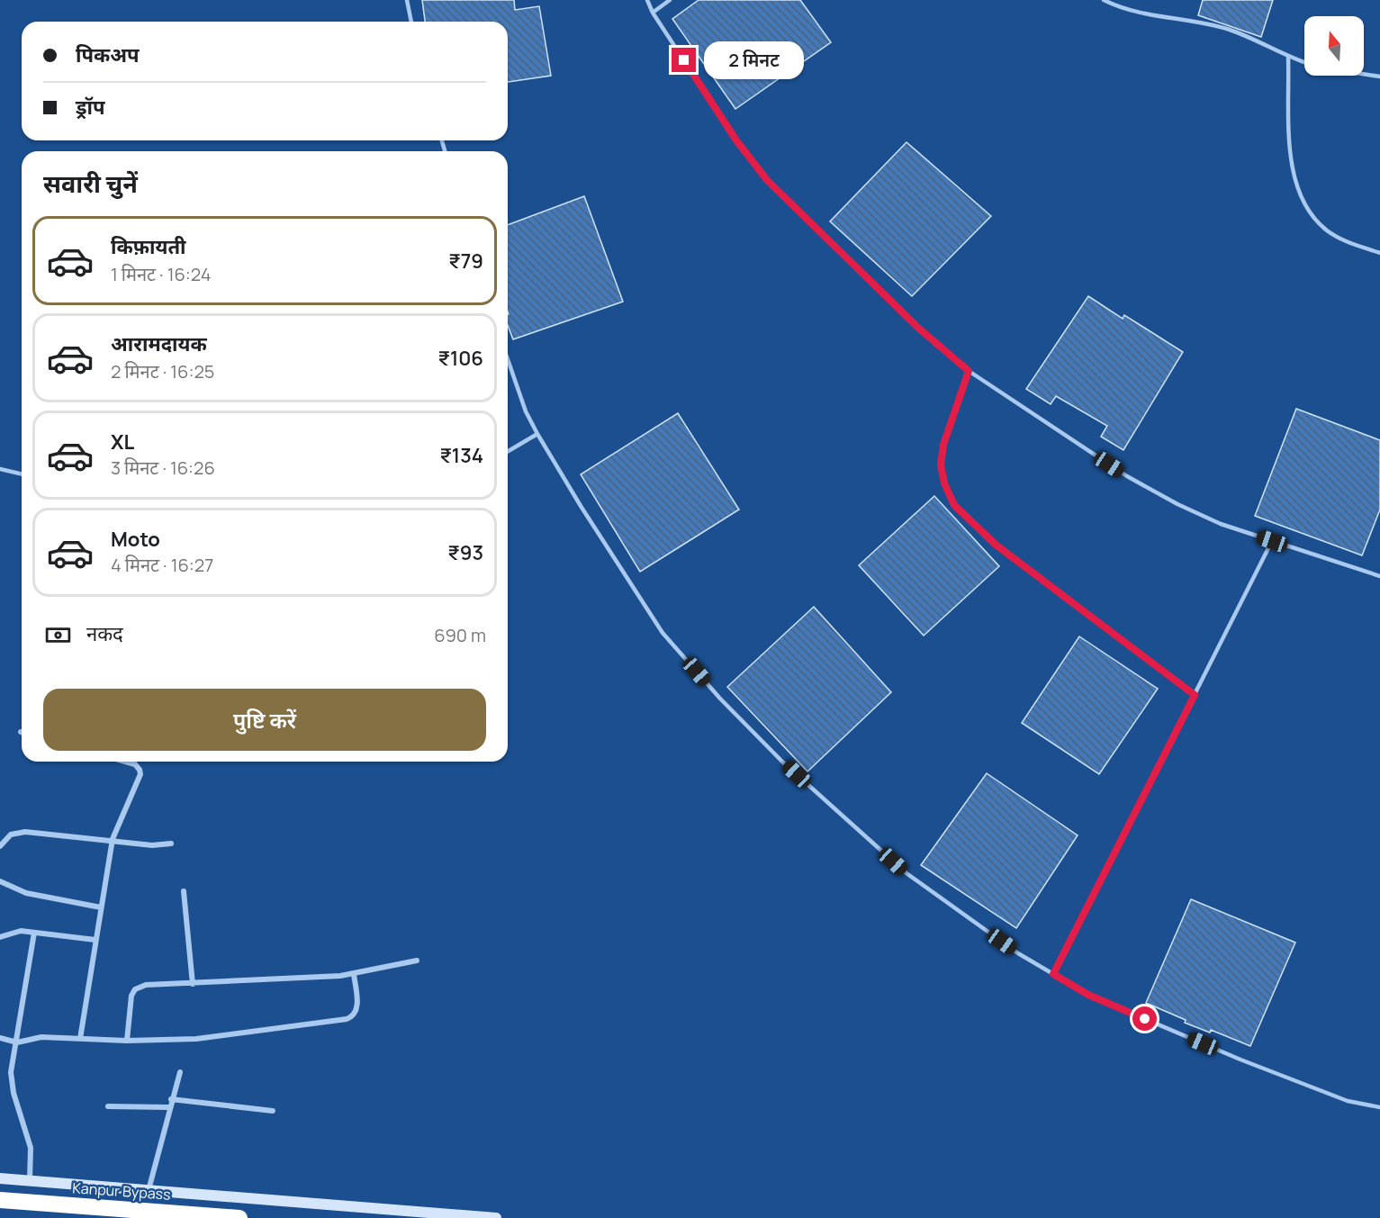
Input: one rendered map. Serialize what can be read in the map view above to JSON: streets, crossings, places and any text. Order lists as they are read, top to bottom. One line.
{"streets":{"highway":["Kanpur Bypass"]},"north":"top","page":{"banner":["पिकअप","ड्रॉप"],"bubble":"2 मिनट","heading":"सवारी चुनें","list":[{"name":"किफ़ायती","note":"1 मिनट · 16:24","value":"₹79"},{"name":"आरामदायक","note":"2 मिनट · 16:25","value":"₹106"},{"name":"XL","note":"3 मिनट · 16:26","value":"₹134"},{"name":"Moto","note":"4 मिनट · 16:27","value":"₹93"}],"pay":["नकद","690 m"],"buttons":"पुष्टि करें"}}
